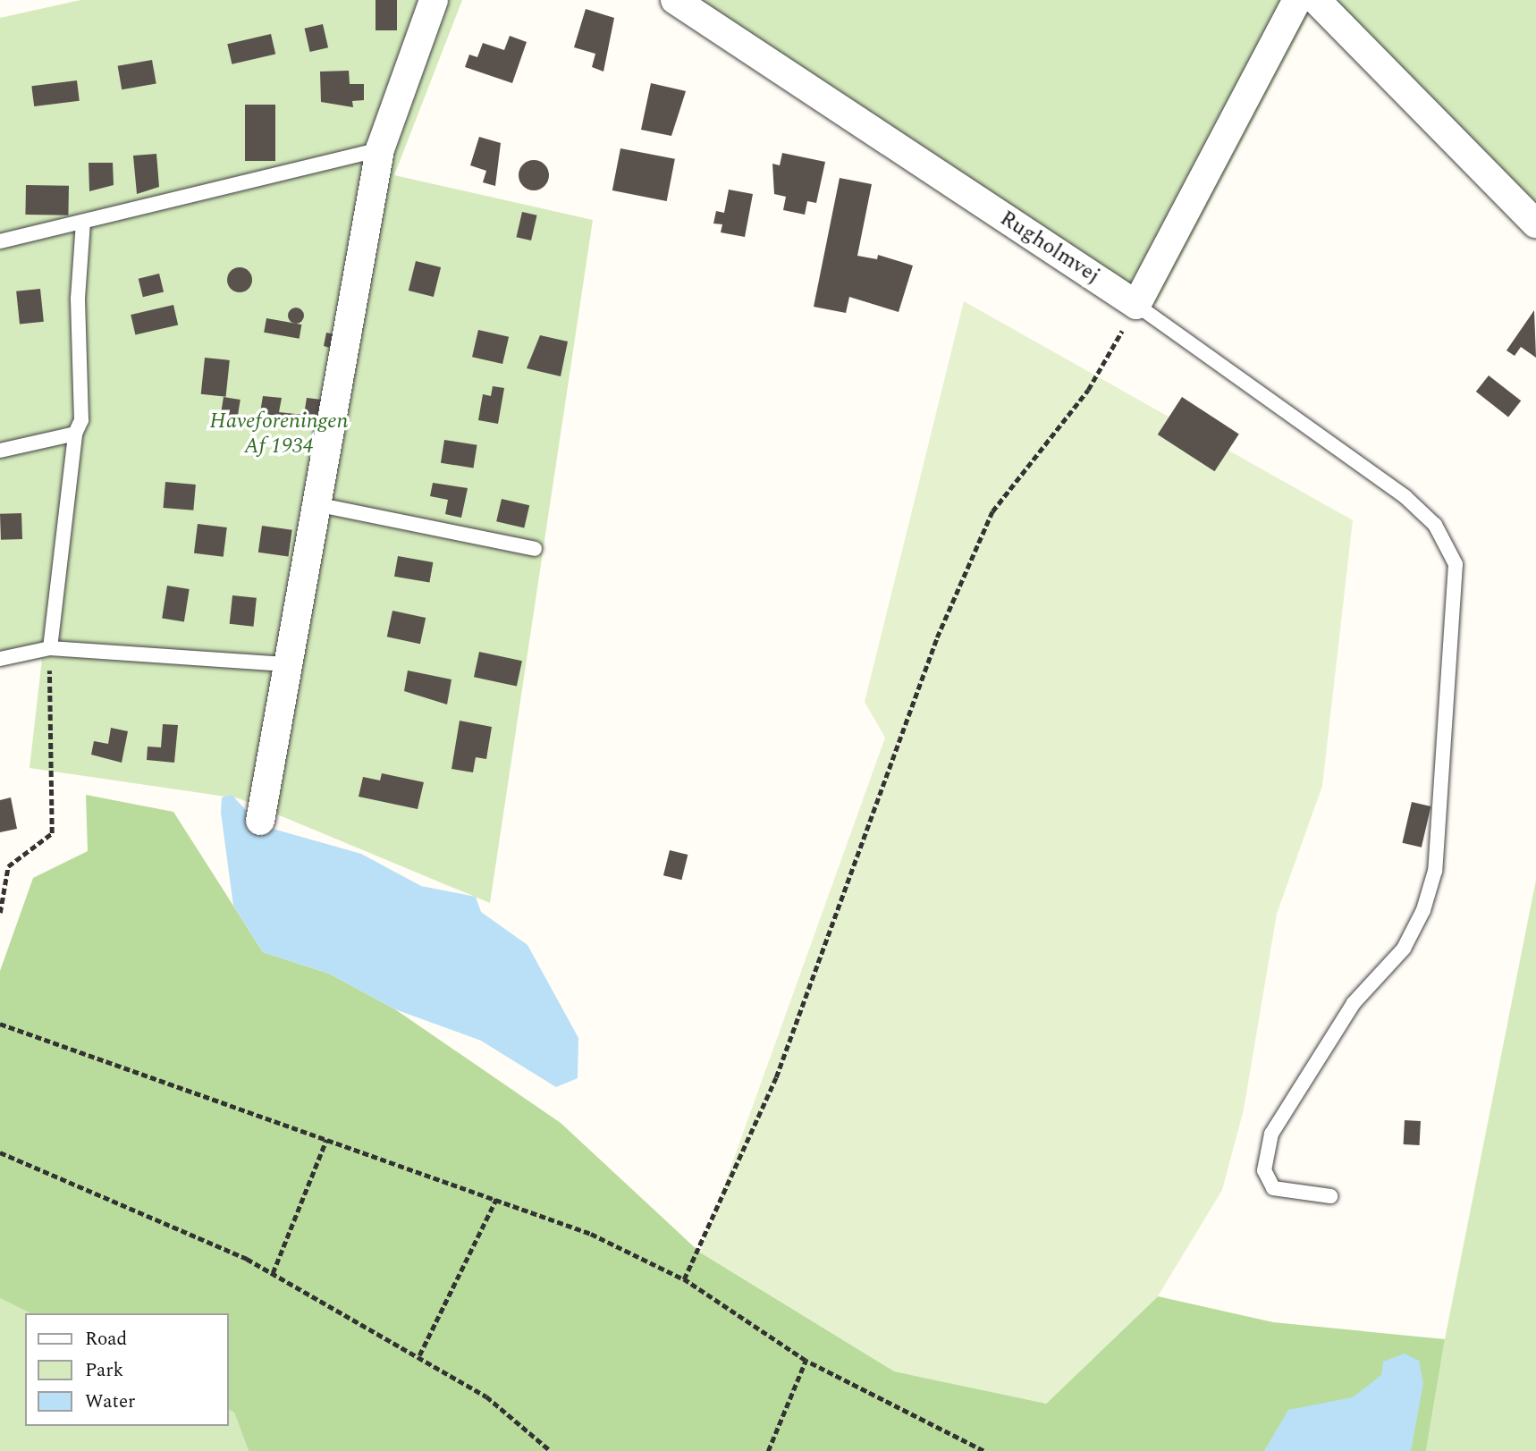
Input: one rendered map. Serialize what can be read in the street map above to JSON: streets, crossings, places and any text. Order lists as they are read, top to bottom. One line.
{"streets":{"street":["Rugholmvej"]},"parks":["Haveforeningen Af 1934"],"legend":["Road","Park","Water"]}
